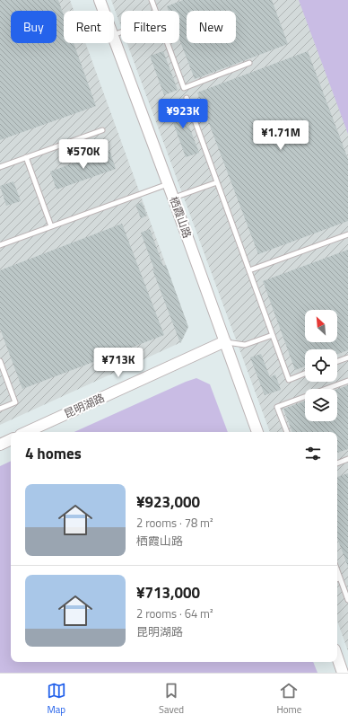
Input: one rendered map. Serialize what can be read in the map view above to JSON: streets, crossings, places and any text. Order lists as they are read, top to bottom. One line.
{"streets":{"street":["栖霞山路","昆明湖路"]},"crossings":[["栖霞山路","昆明湖路"]],"north":"top left","page":{"chip":["Buy","Rent","Filters","New"],"price":["¥923K","¥1.71M","¥570K","¥713K"],"heading":"4 homes","list":[{"name":"¥923,000","note":"2 rooms · 78 m² · 栖霞山路"},{"name":"¥713,000","note":"2 rooms · 64 m² · 昆明湖路"}],"tabs":["Map","Saved","Home"]}}
